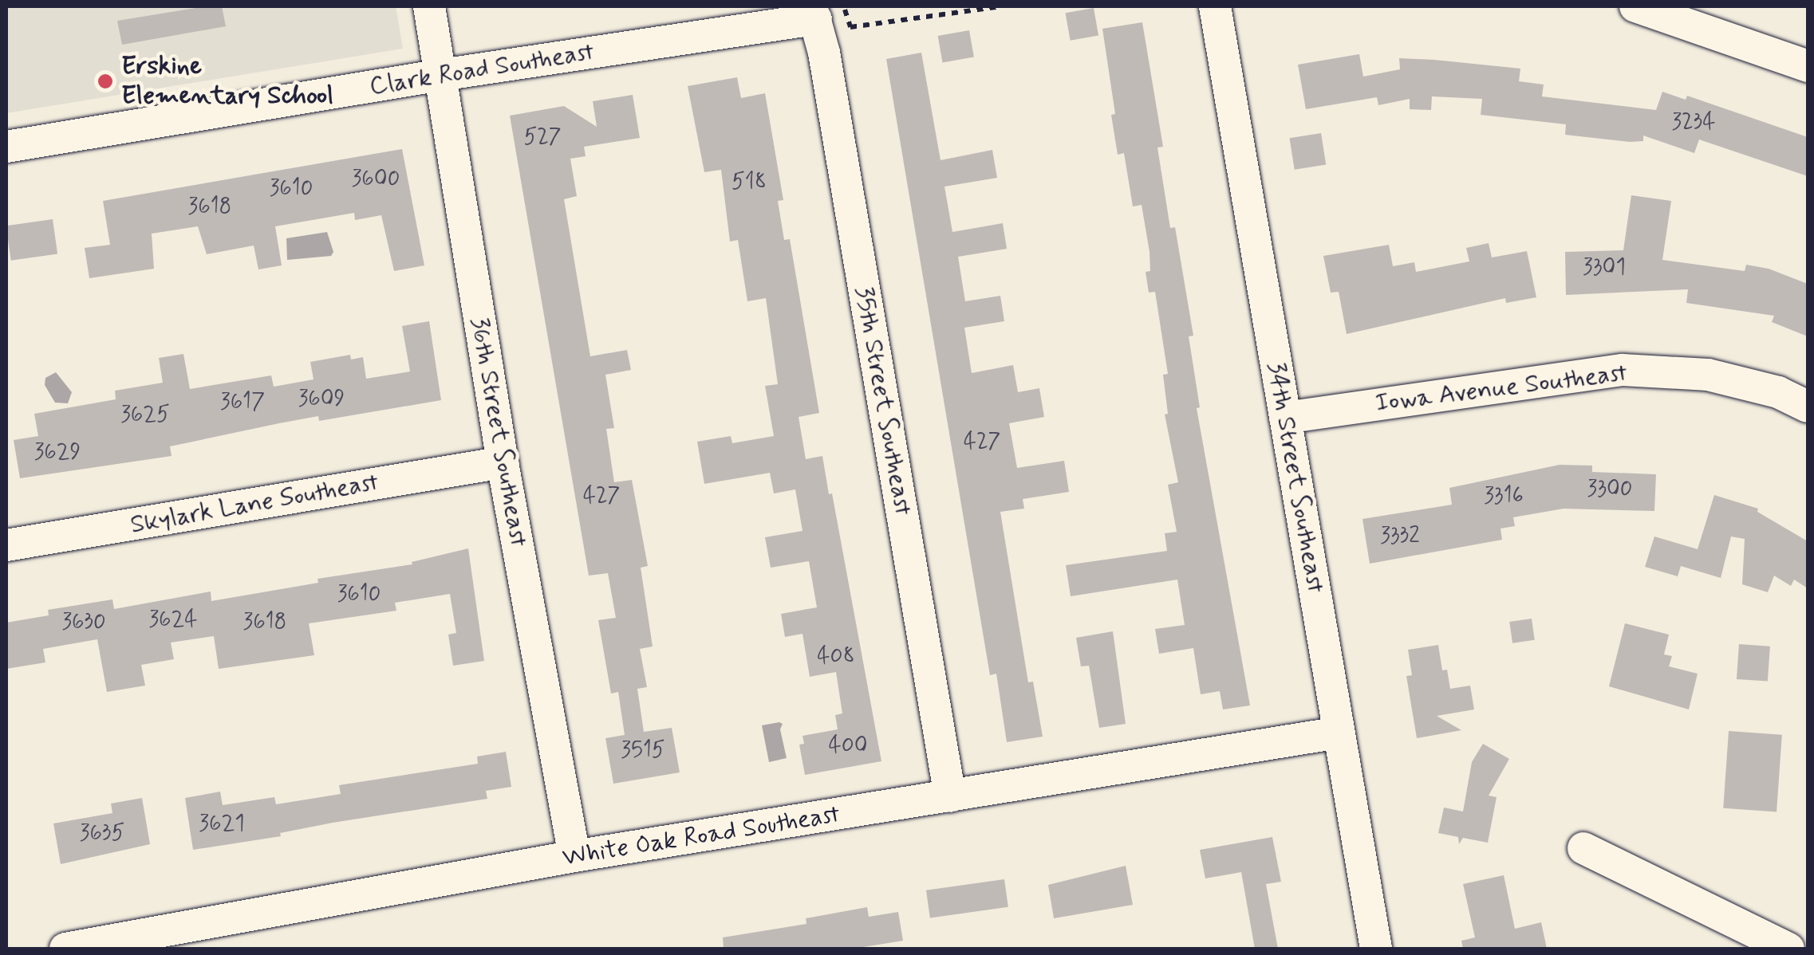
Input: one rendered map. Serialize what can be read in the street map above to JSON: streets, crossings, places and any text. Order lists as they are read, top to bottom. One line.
{"streets":{"street":["Clark Road Southeast","Iowa Avenue Southeast","35th Street Southeast","36th Street Southeast","34th Street Southeast","Skylark Lane Southeast","White Oak Road Southeast"]},"crossings":[["Clark Road Southeast","35th Street Southeast"],["Clark Road Southeast","36th Street Southeast"],["Iowa Avenue Southeast","34th Street Southeast"],["35th Street Southeast","White Oak Road Southeast"],["36th Street Southeast","Skylark Lane Southeast"],["36th Street Southeast","White Oak Road Southeast"],["34th Street Southeast","White Oak Road Southeast"]],"places":["Erskine Elementary School"],"house_numbers":["3234","527","3600","518","3610","3618","3301","3609","3617","3625","427","3629","3300","427","3316","3332","3610","3624","3630","3618","408","400","3515","3621","3635"]}
